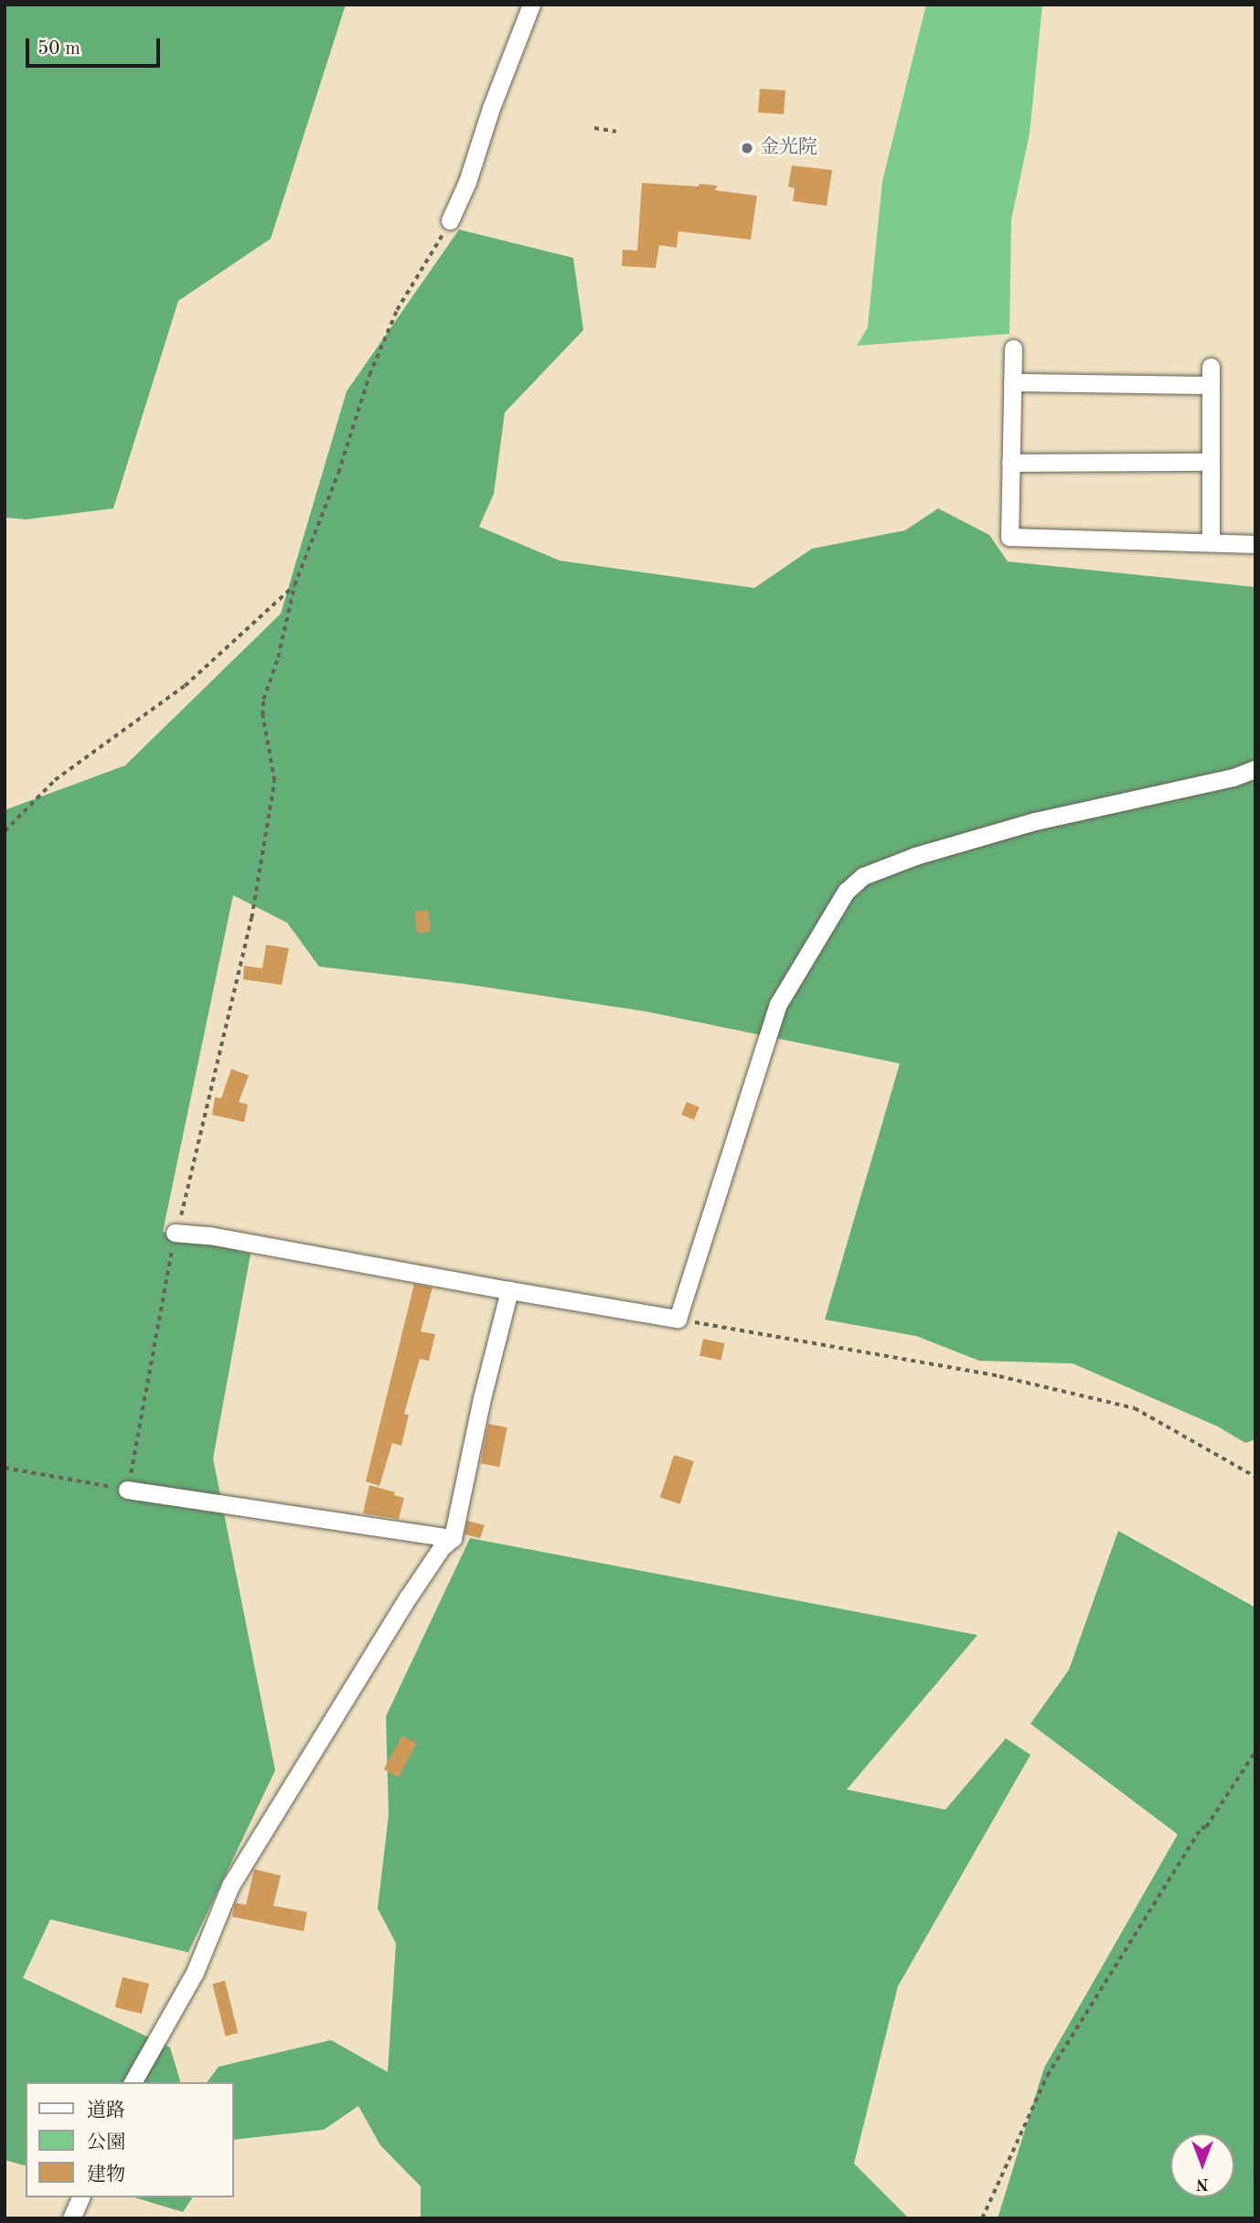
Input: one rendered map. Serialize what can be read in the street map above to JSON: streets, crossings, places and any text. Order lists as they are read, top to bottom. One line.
{"places":["金光院"],"legend":["道路","公園","建物"],"scale_bar":"50 m","north":"bottom"}
